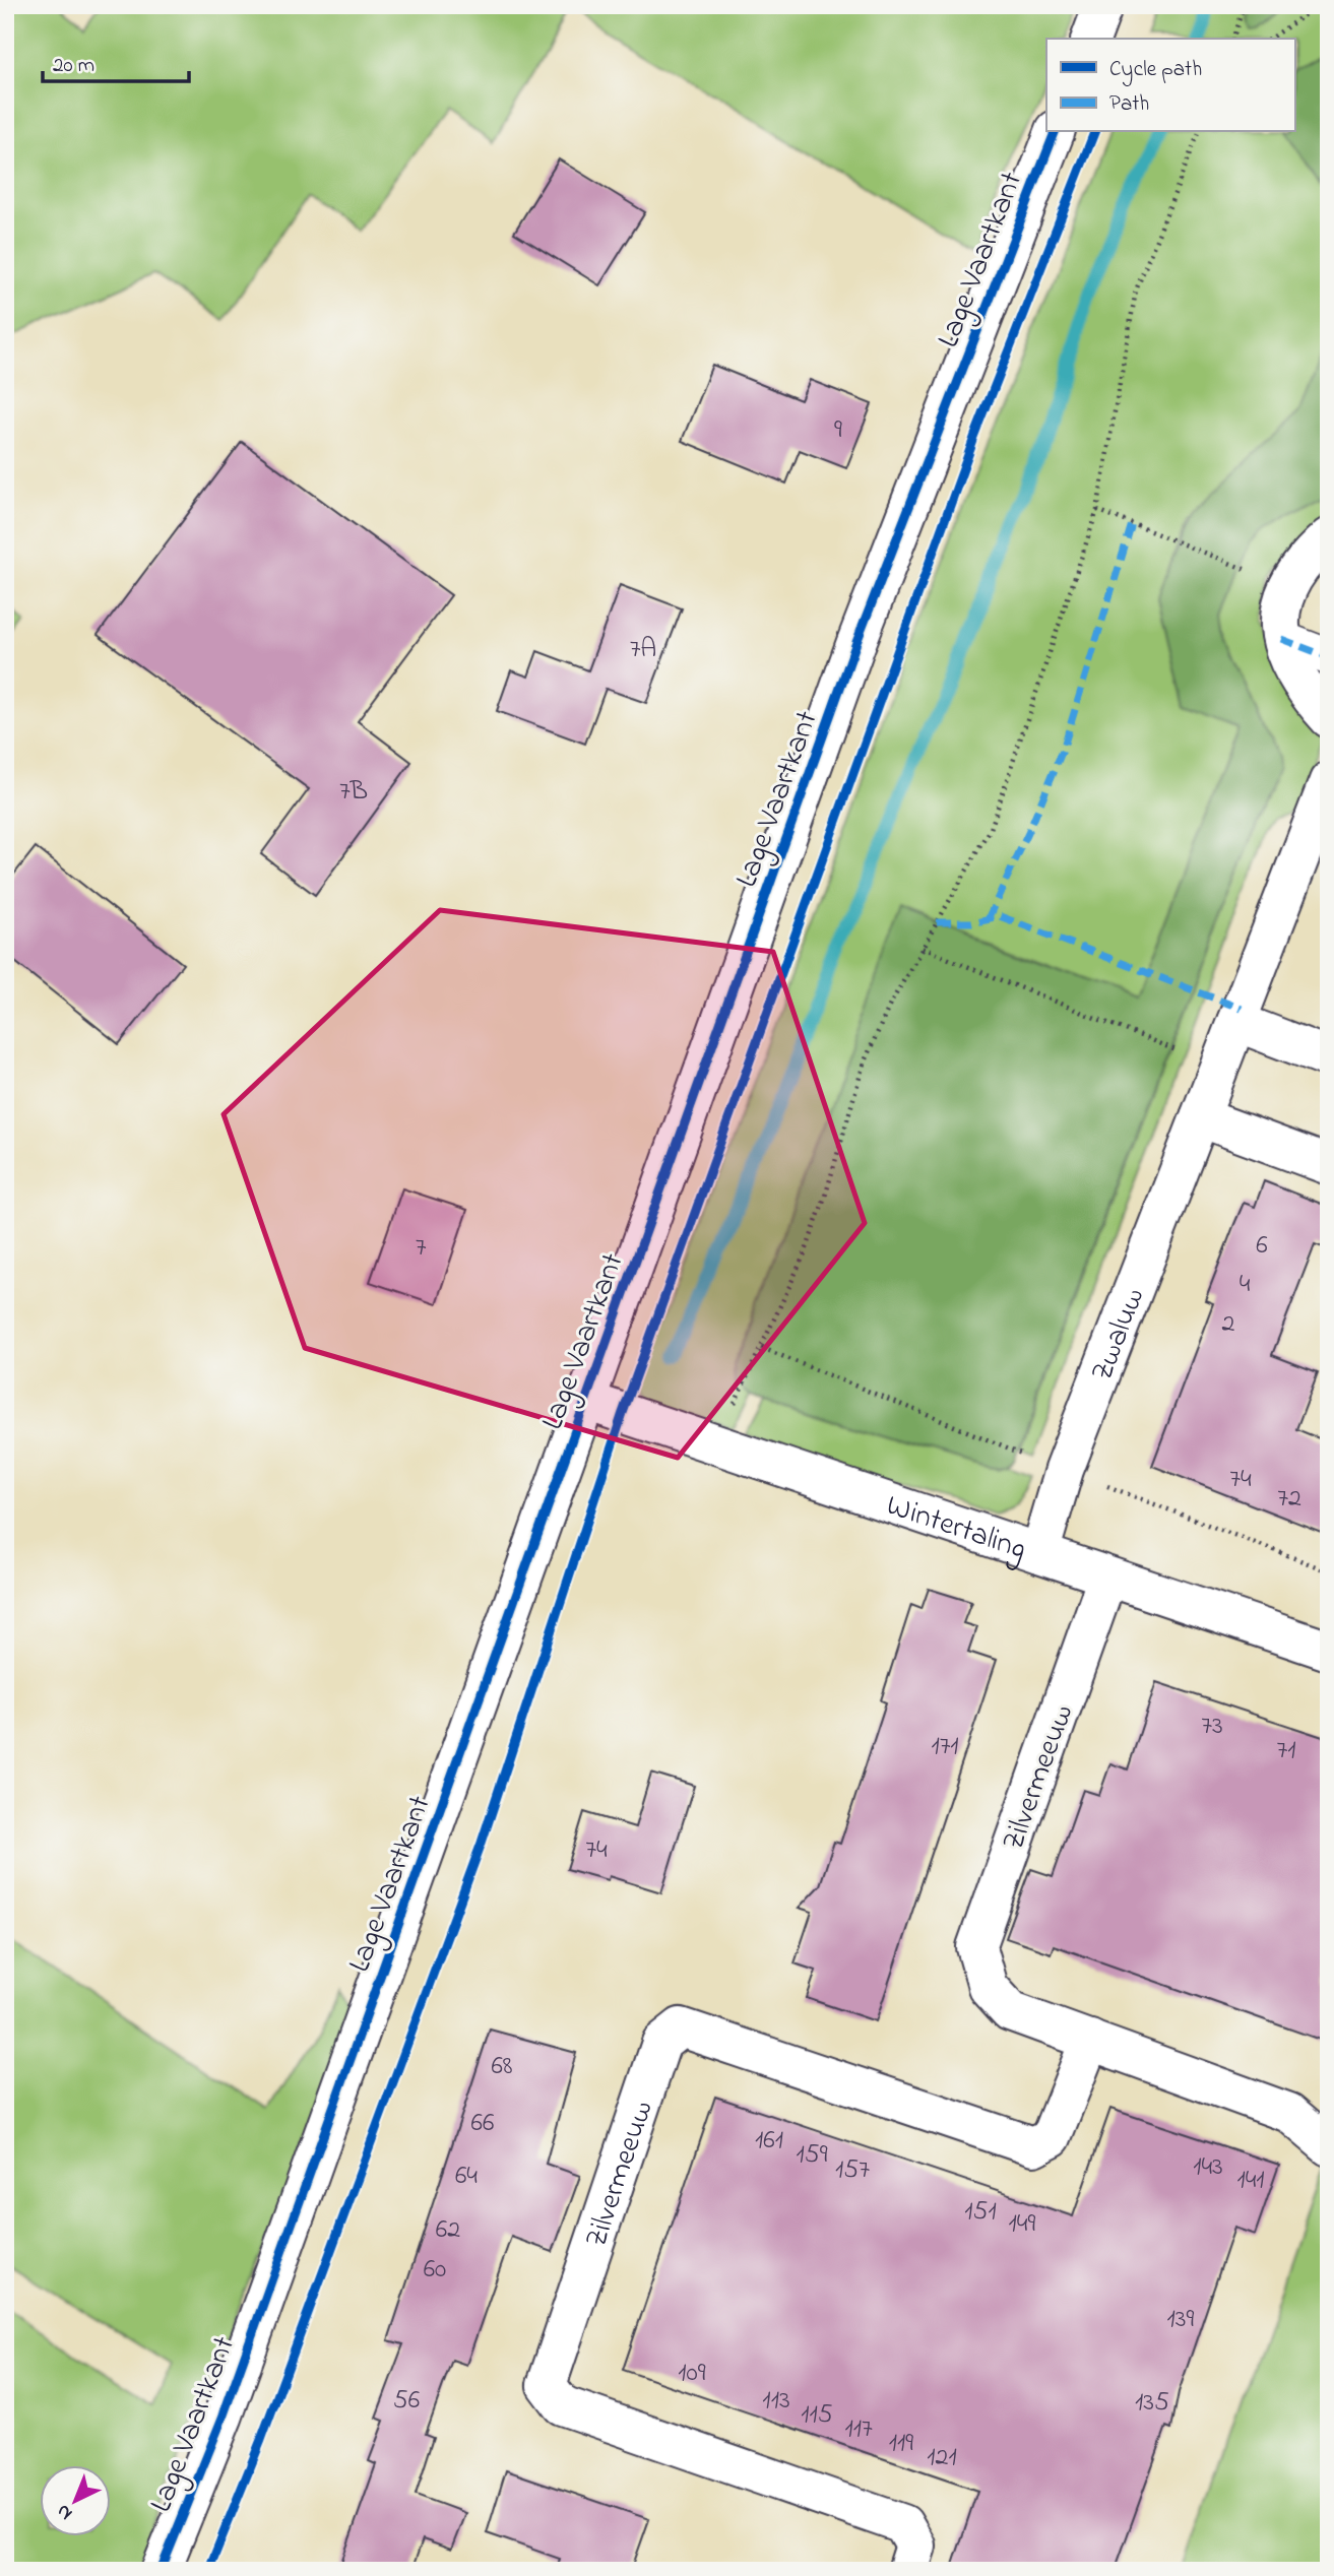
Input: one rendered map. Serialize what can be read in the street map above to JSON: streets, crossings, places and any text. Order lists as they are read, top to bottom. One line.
{"streets":{"street":["Lage Vaartkant","Zwaluw","Wintertaling","Zilvermeeuw"]},"crossings":[["Lage Vaartkant","Wintertaling"],["Zwaluw","Wintertaling"],["Wintertaling","Zilvermeeuw"]],"house_numbers":["9","7A","7B","6","7","4","2","74","72","73","171","71","74","68","66","161","159","143","157","64","141","151","149","62","60","139","109","56","113","135","115","117","119","121"],"legend":["Cycle path","Path"],"scale_bar":"20 m","north":"bottom left"}
